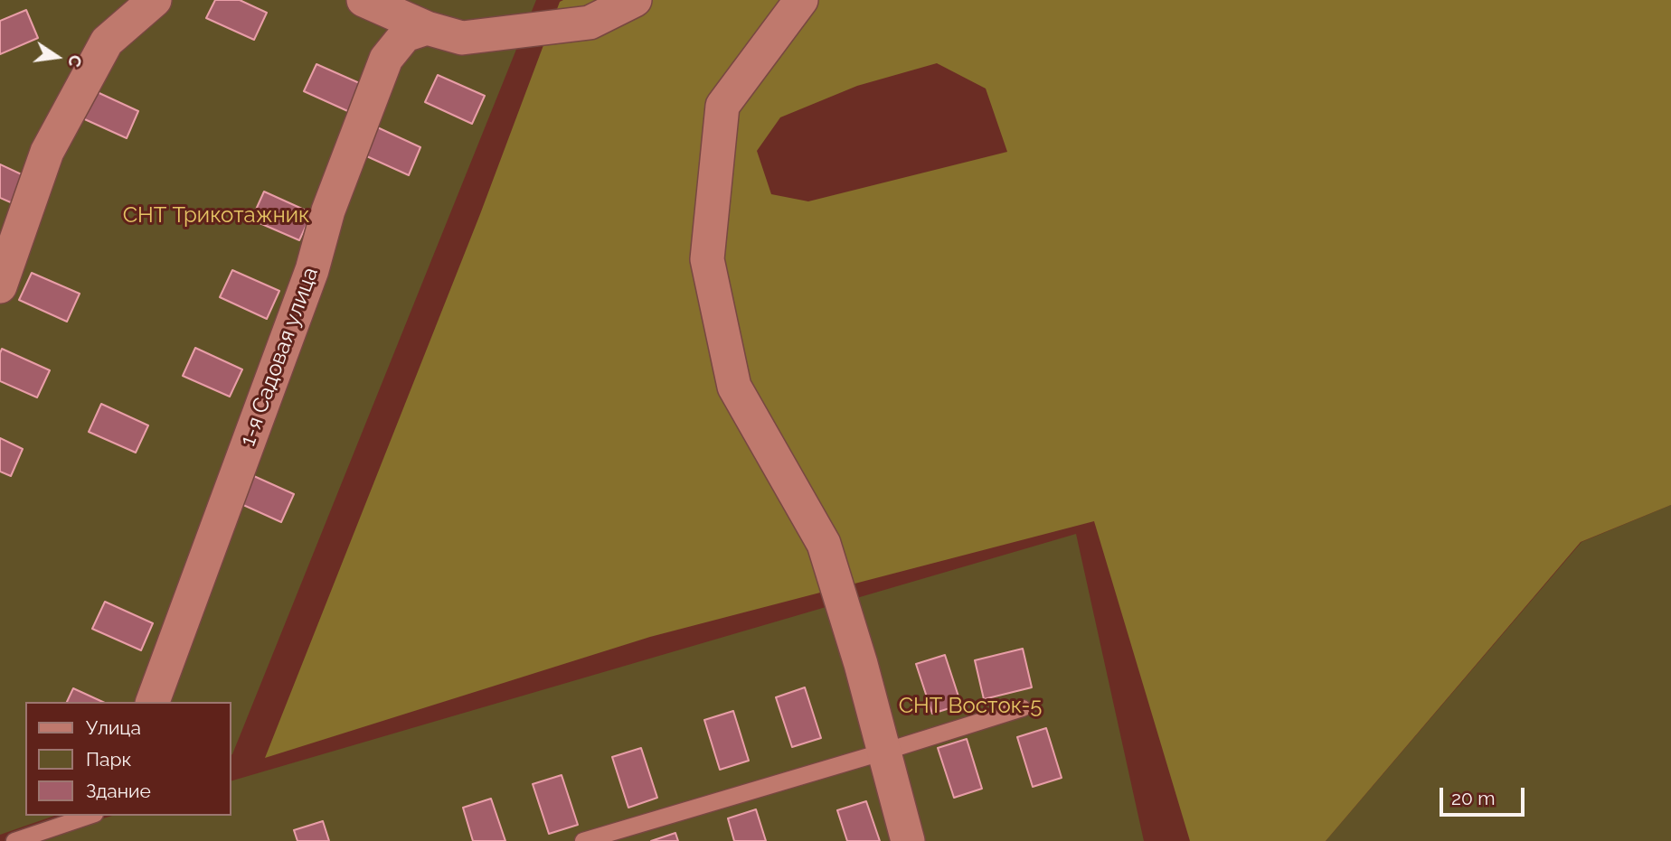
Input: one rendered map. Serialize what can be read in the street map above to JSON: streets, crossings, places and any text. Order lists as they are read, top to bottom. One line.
{"streets":{"street":["1-я Садовая улица"]},"parks":["СНТ Трикотажник","СНТ Восток-5"],"legend":["Улица","Парк","Здание"],"scale_bar":"20 m","north":"right"}
